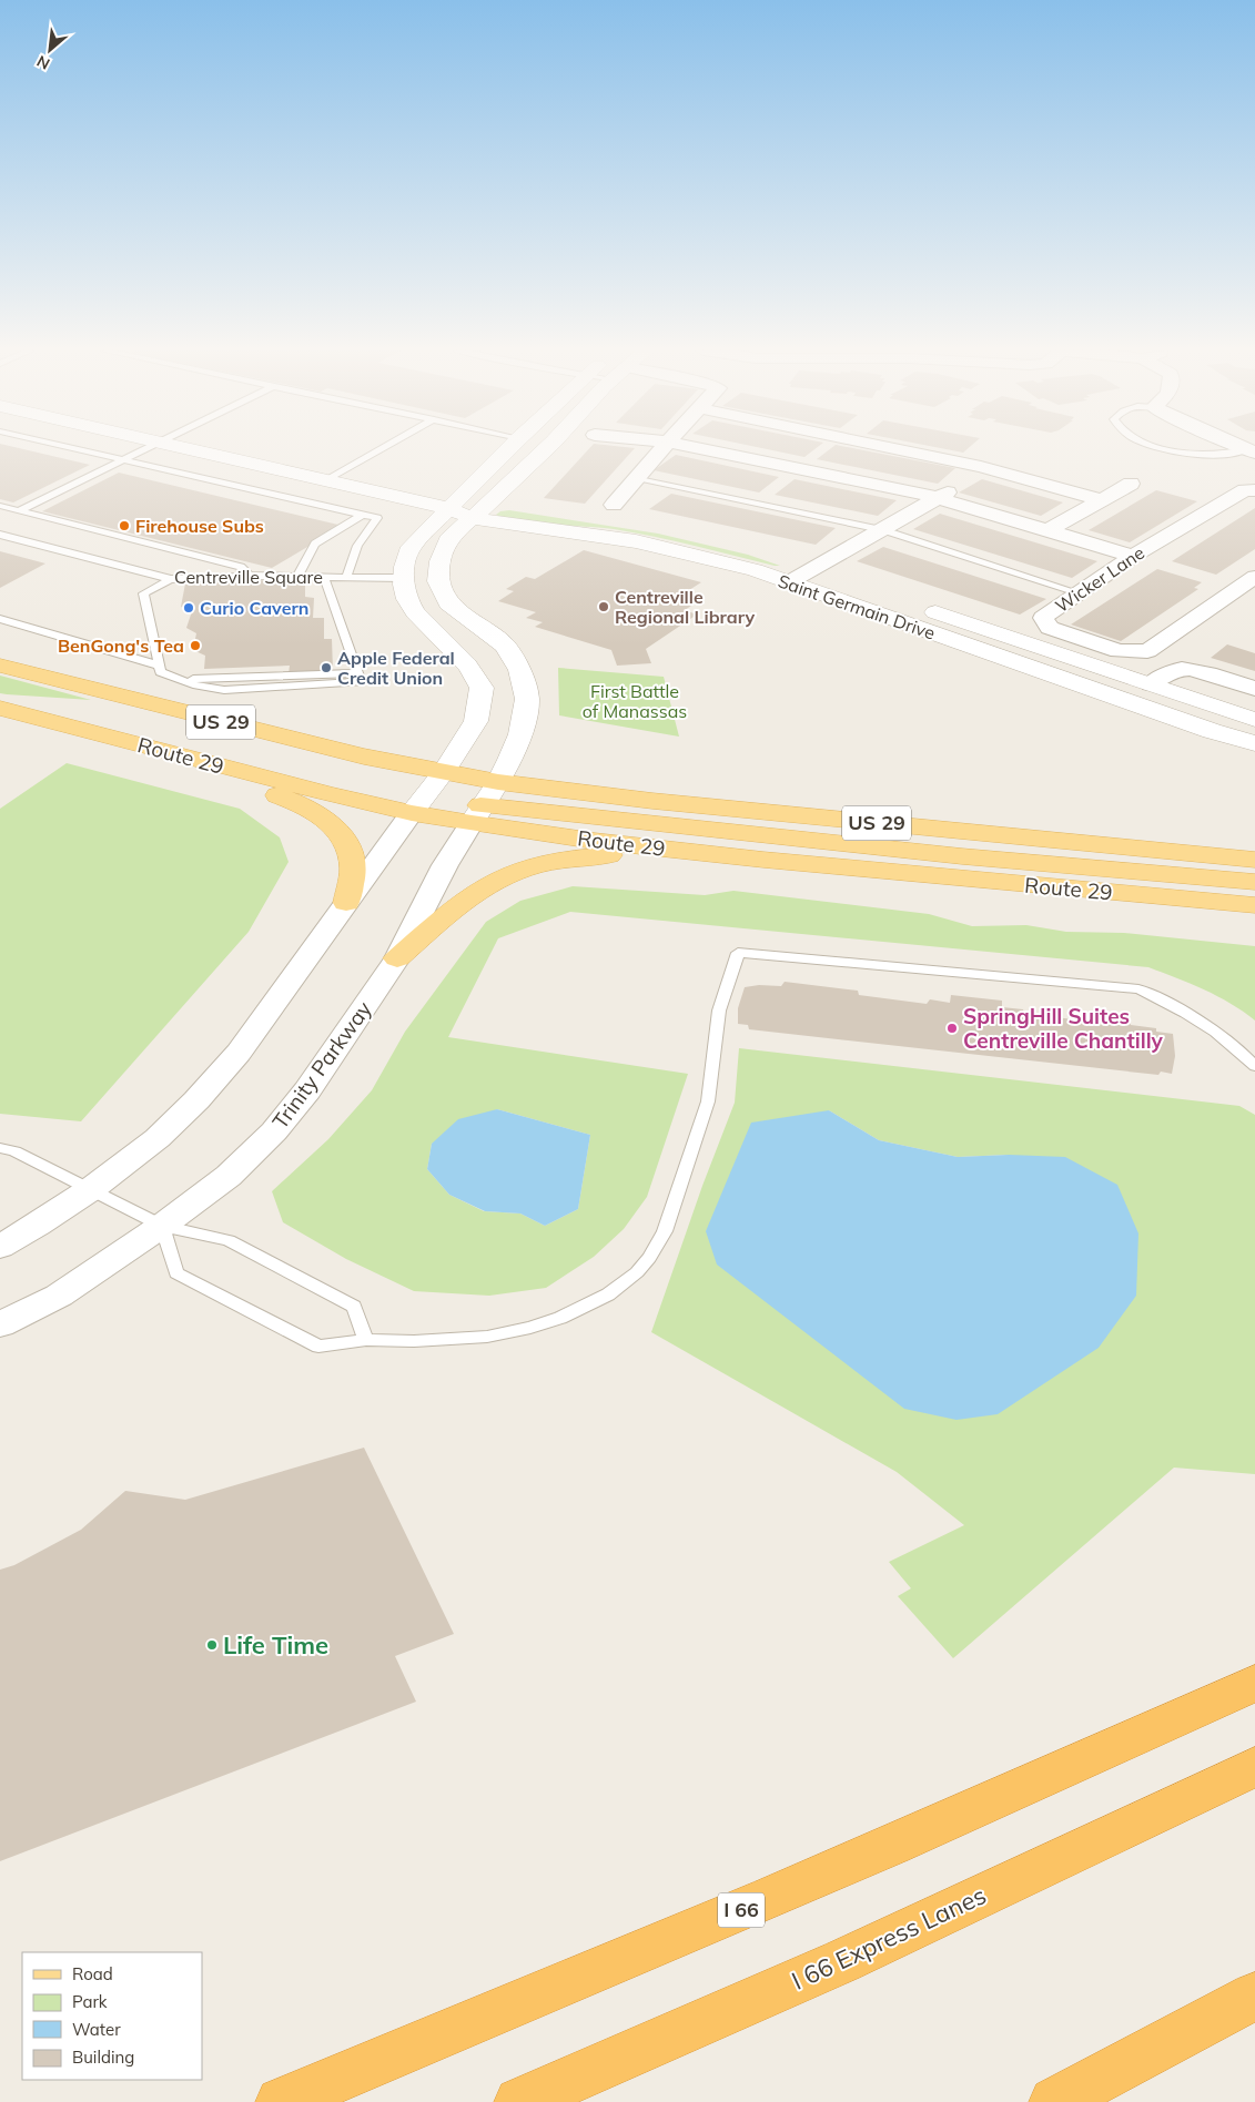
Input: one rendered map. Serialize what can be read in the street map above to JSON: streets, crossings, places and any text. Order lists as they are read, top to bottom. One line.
{"streets":{"highway":["I 66","I 66 Express Lanes"],"main road":["US 29","Route 29"],"street":["Wicker Lane","Saint Germain Drive","Trinity Parkway"],"lane":["Centreville Square"]},"crossings":[["Route 29","Trinity Parkway"]],"parks":["First Battle of Manassas"],"places":["Firehouse Subs","Centreville Regional Library","Curio Cavern","BenGong's Tea","Apple Federal Credit Union","SpringHill Suites Centreville Chantilly","Life Time"],"legend":["Road","Park","Water","Building"],"north":"bottom left"}
